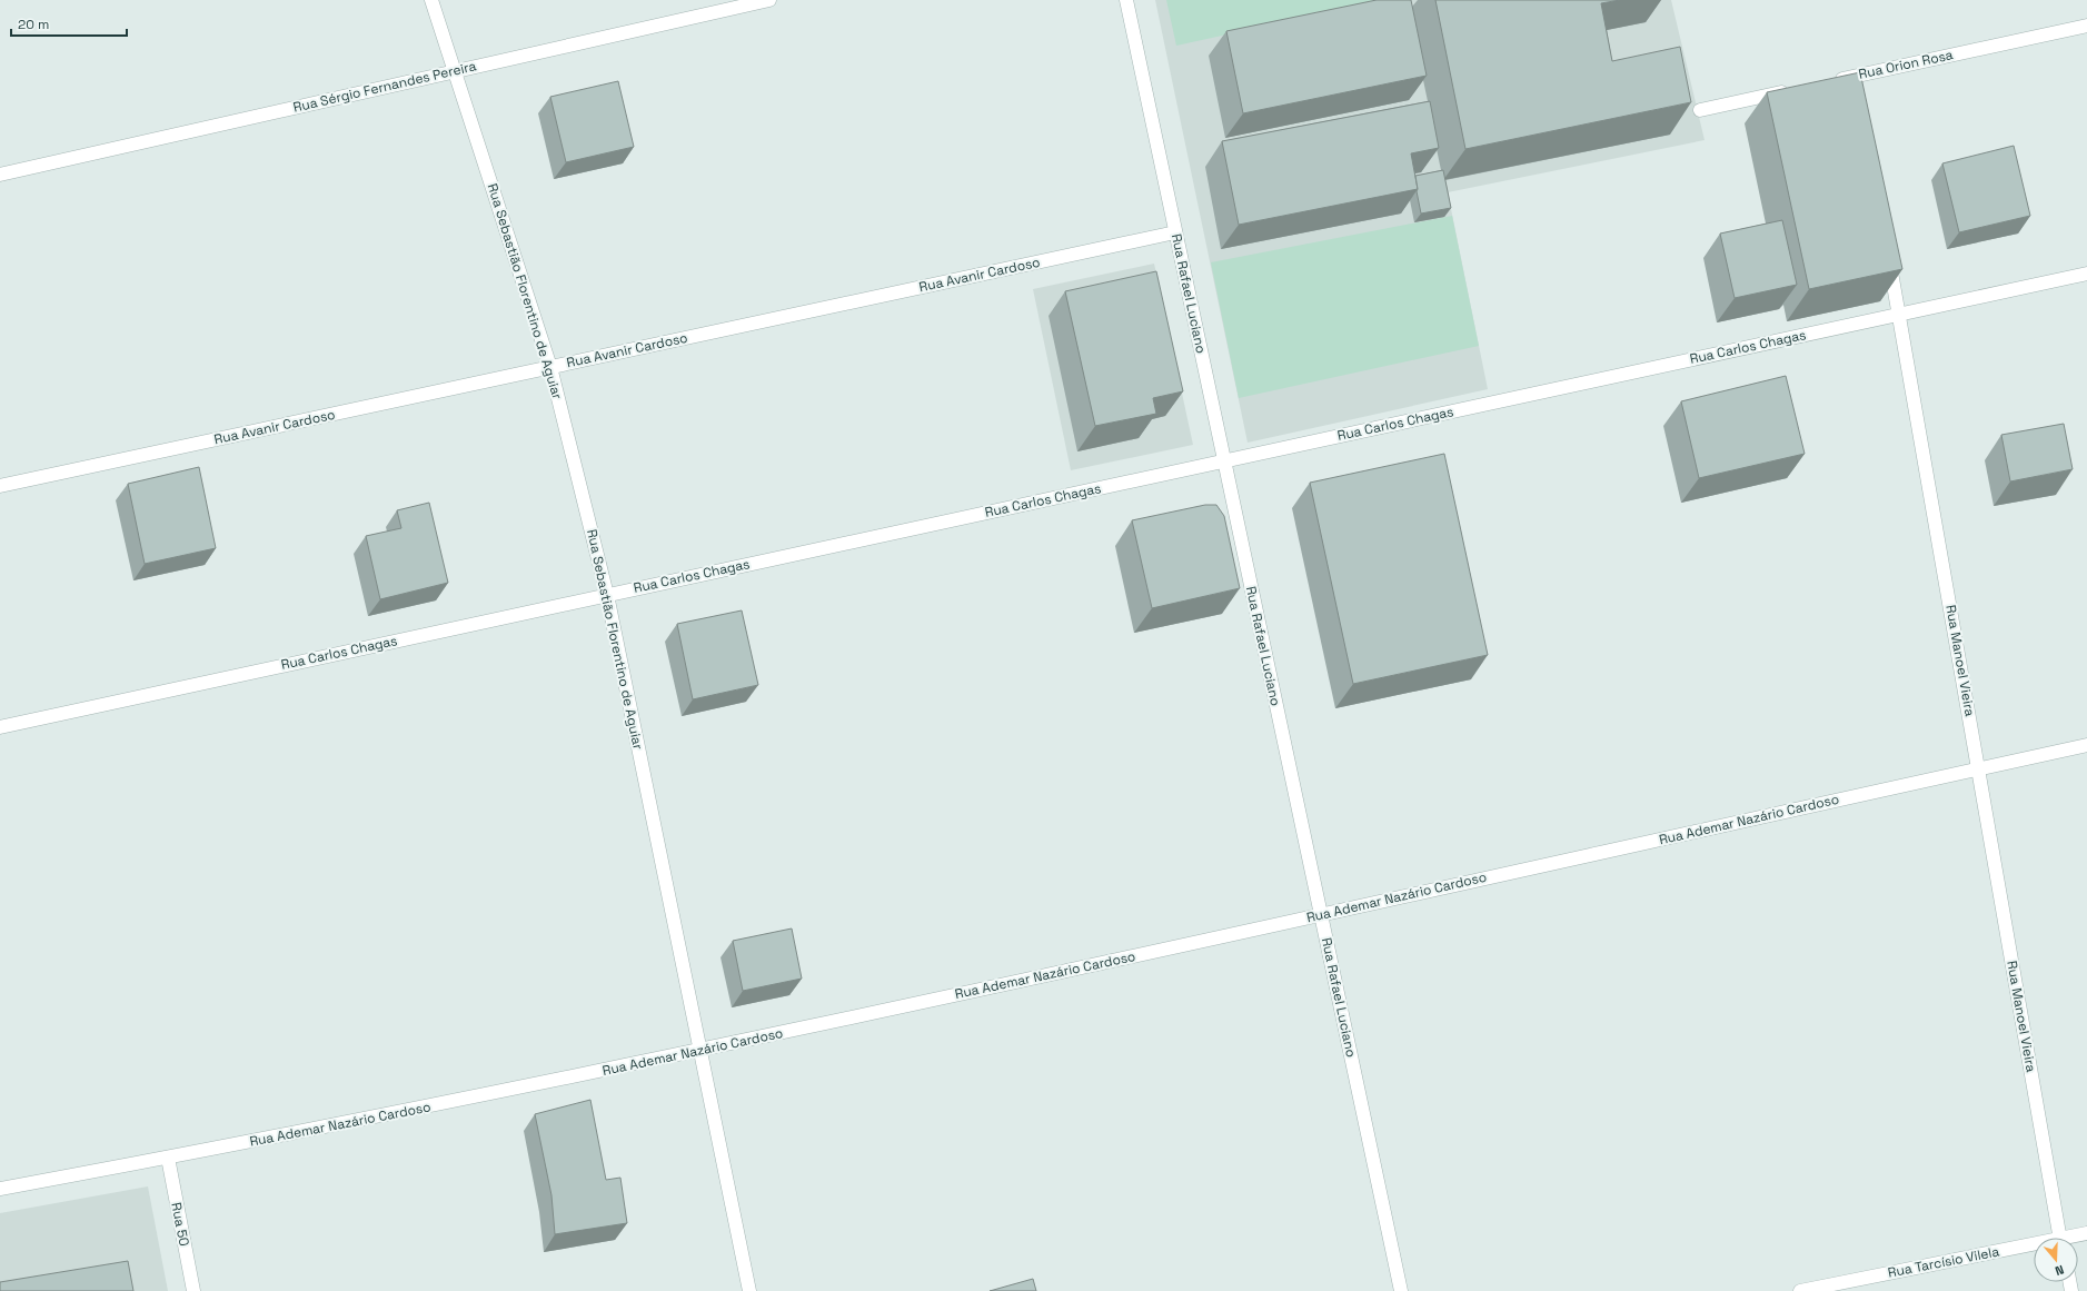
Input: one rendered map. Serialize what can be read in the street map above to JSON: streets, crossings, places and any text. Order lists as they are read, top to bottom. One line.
{"streets":{"street":["Rua Orion Rosa","Rua Sérgio Fernandes Pereira","Rua Avanir Cardoso","Rua Sebastião Florentino de Aguiar","Rua Rafael Luciano","Rua Carlos Chagas","Rua Manoel Vieira","Rua Ademar Nazário Cardoso","Rua 50","Rua Tarcísio Vilela"]},"crossings":[["Rua Sérgio Fernandes Pereira","Rua Sebastião Florentino de Aguiar"],["Rua Avanir Cardoso","Rua Sebastião Florentino de Aguiar"],["Rua Avanir Cardoso","Rua Rafael Luciano"],["Rua Sebastião Florentino de Aguiar","Rua Carlos Chagas"],["Rua Sebastião Florentino de Aguiar","Rua Ademar Nazário Cardoso"],["Rua Rafael Luciano","Rua Carlos Chagas"],["Rua Rafael Luciano","Rua Ademar Nazário Cardoso"],["Rua Carlos Chagas","Rua Manoel Vieira"],["Rua Manoel Vieira","Rua Ademar Nazário Cardoso"],["Rua Ademar Nazário Cardoso","Rua 50"]],"scale_bar":"20 m","north":"bottom"}
